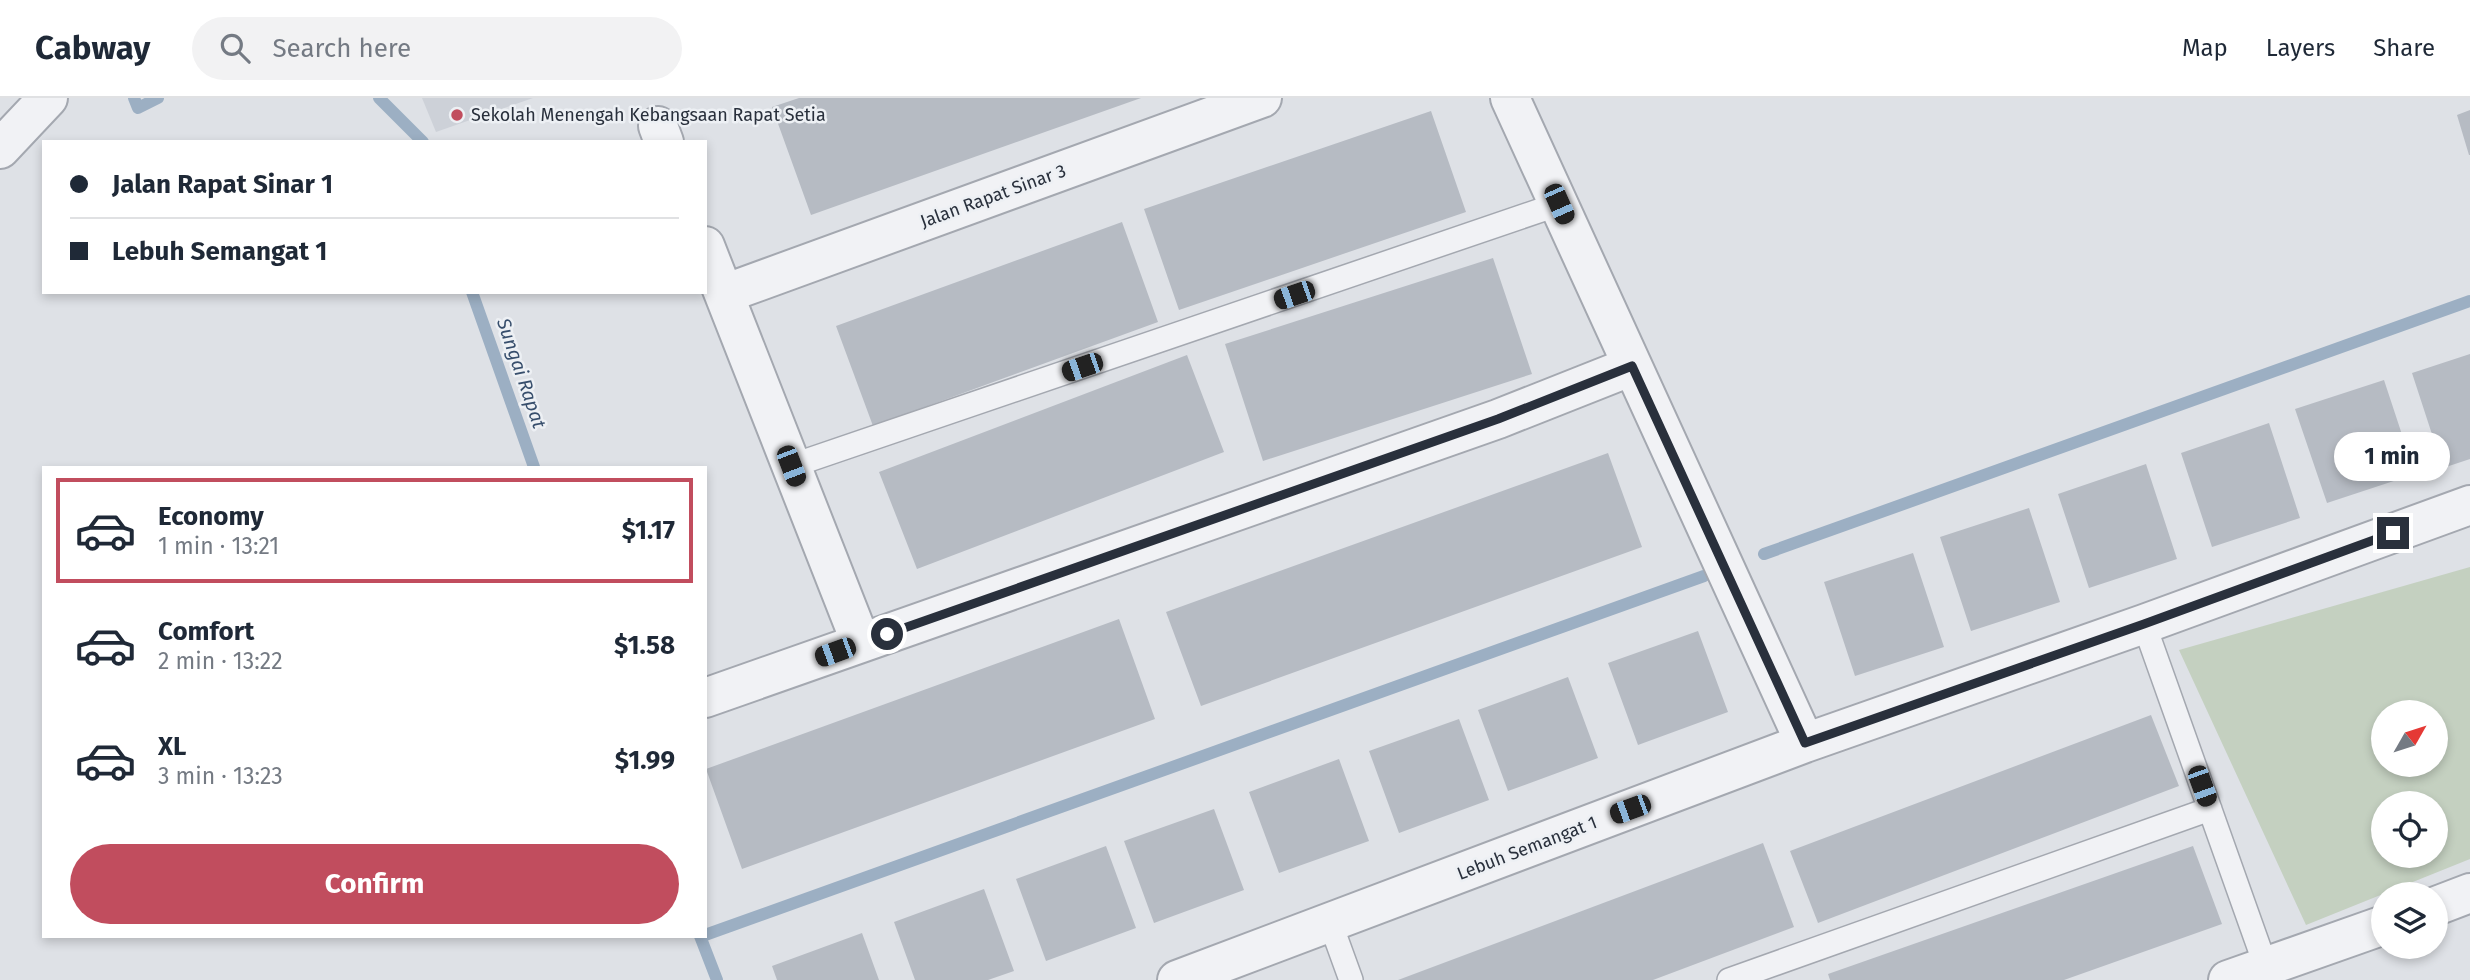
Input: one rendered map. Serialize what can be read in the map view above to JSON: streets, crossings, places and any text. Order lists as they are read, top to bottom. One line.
{"streets":{"street":["Jalan Rapat Sinar 3","Lebuh Semangat 1"]},"water":["Sungai Rapat"],"places":["Sekolah Menengah Kebangsaan Rapat Setia"],"north":"top right","page":{"header":"Cabway","search":"Search here","nav":["Map","Layers","Share"],"banner":["Jalan Rapat Sinar 1","Lebuh Semangat 1"],"bubble":"1 min","list":[{"name":"Economy","note":"1 min · 13:21","value":"$1.17"},{"name":"Comfort","note":"2 min · 13:22","value":"$1.58"},{"name":"XL","note":"3 min · 13:23","value":"$1.99"}],"buttons":"Confirm"}}
